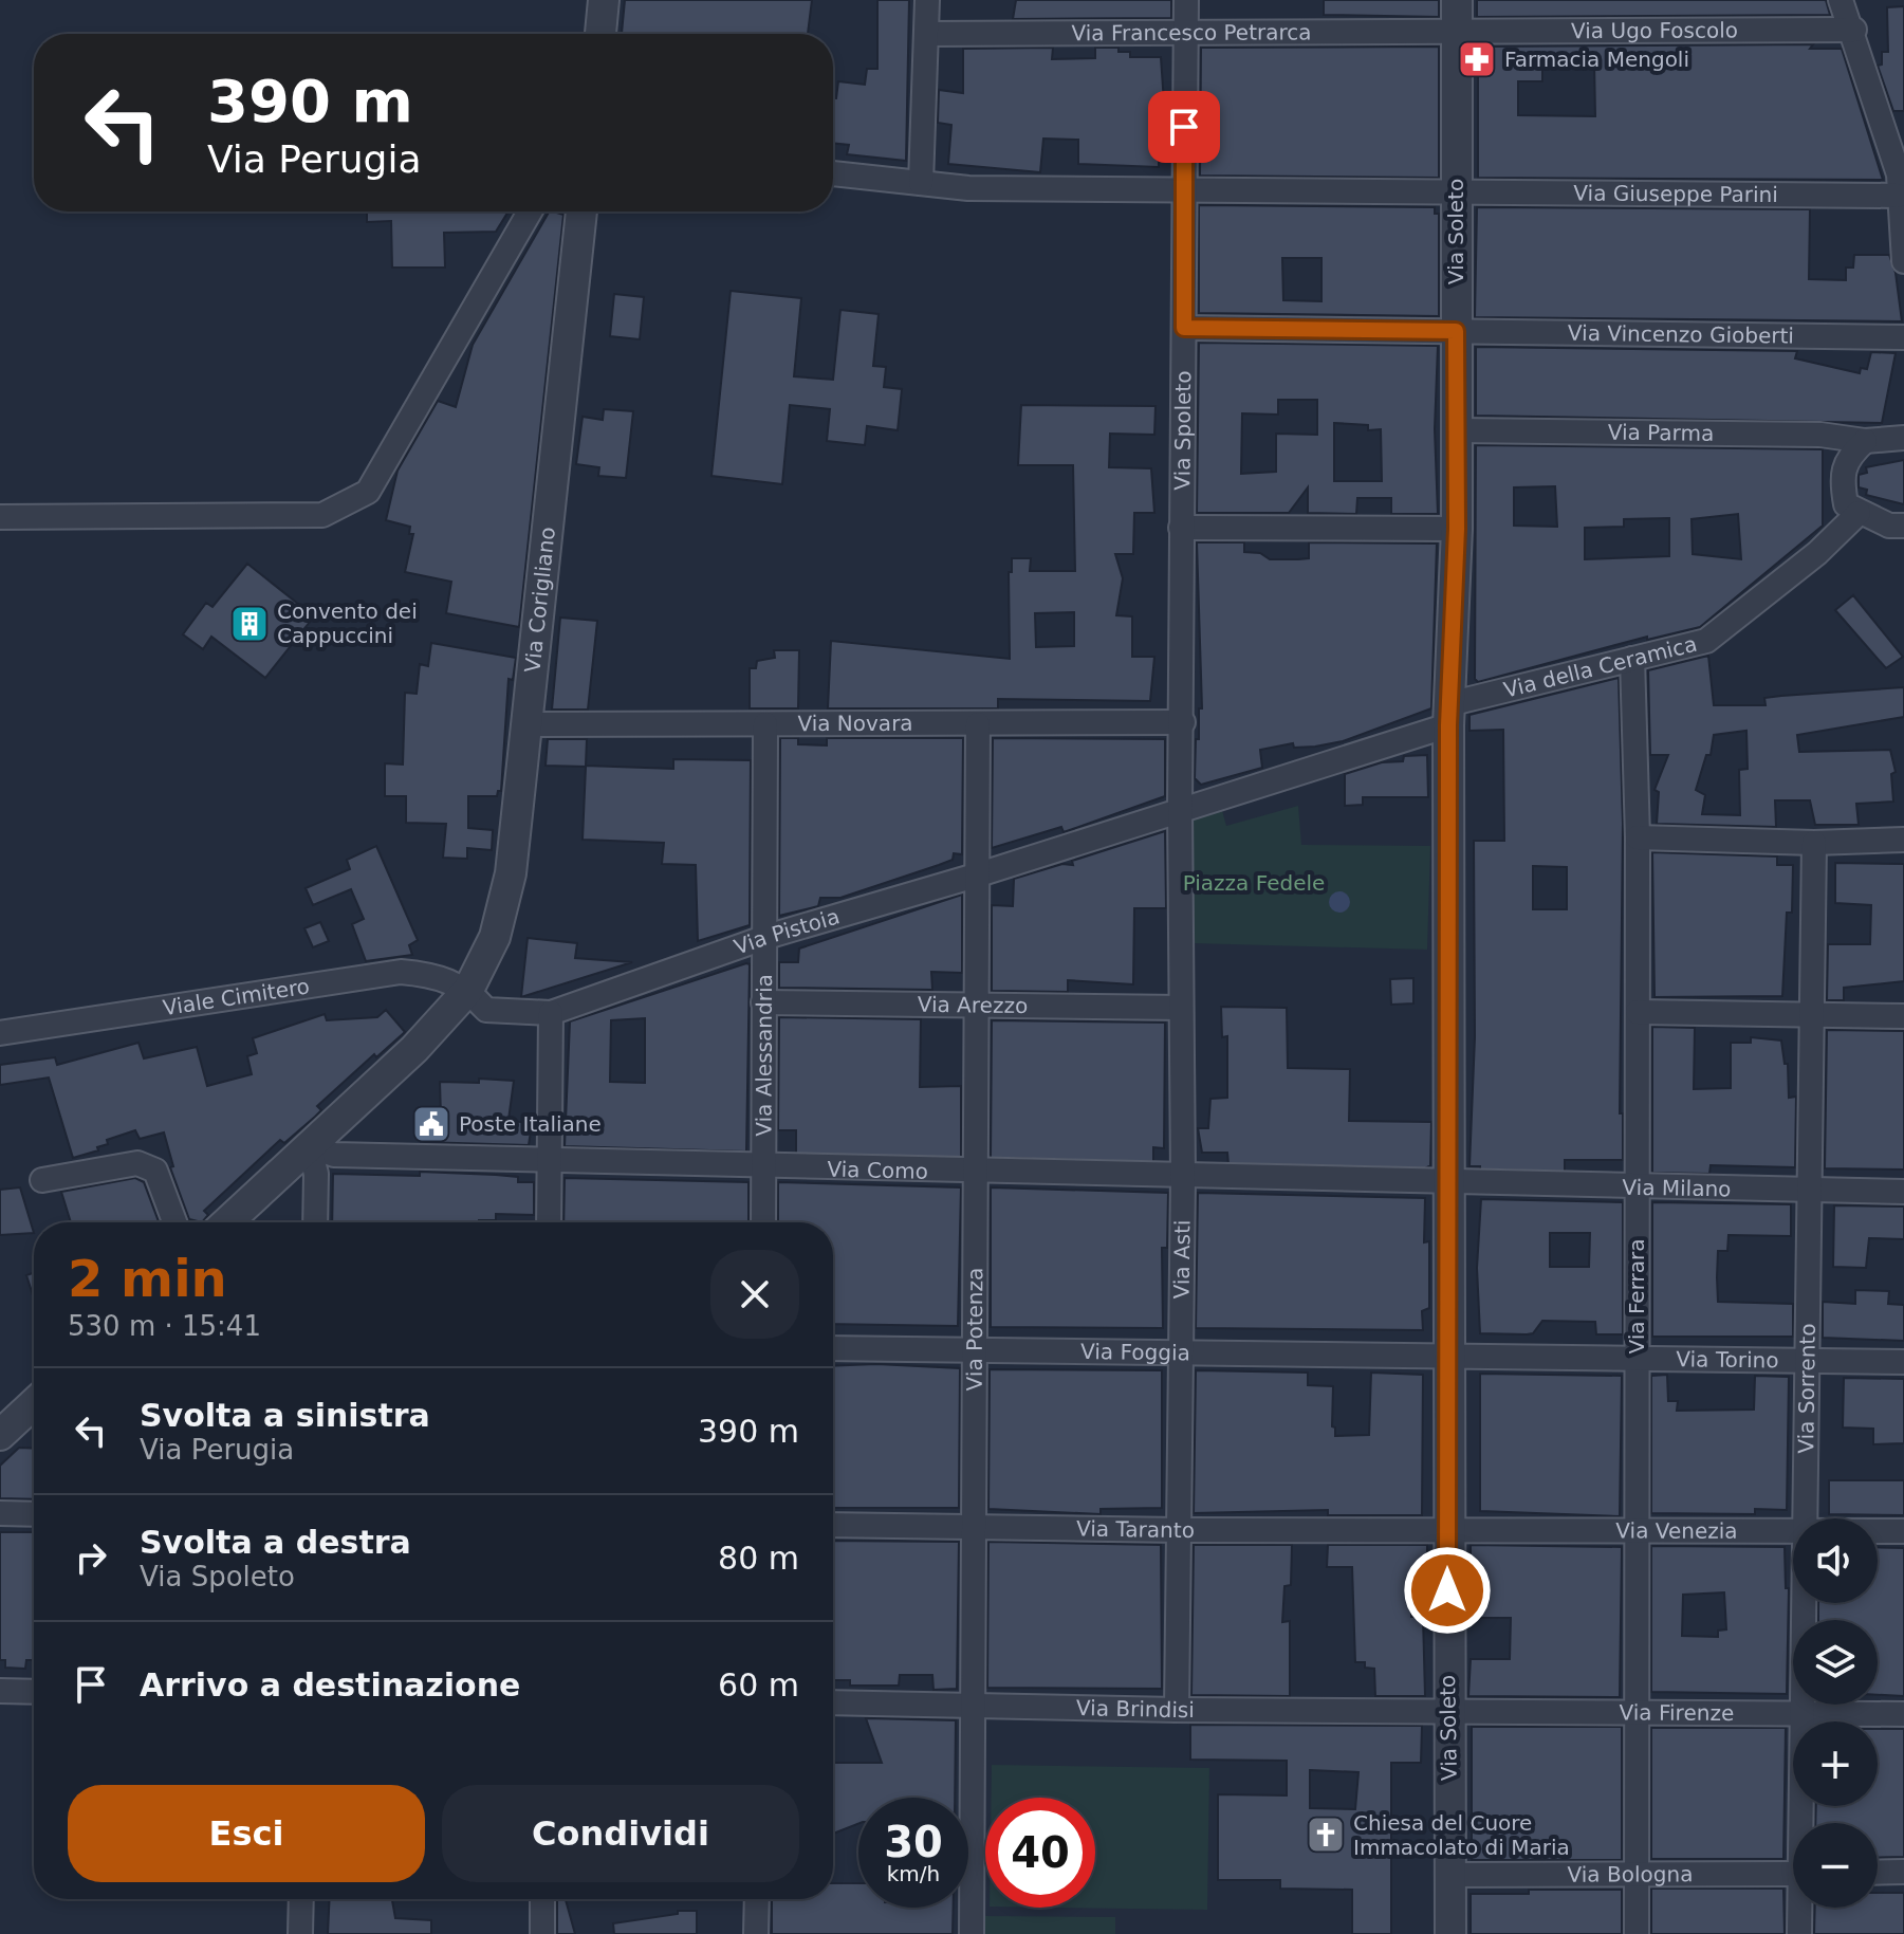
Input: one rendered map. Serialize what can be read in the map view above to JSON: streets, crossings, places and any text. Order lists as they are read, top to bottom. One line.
{"streets":{"street":["Via Ugo Foscolo","Via Francesco Petrarca","Via Giuseppe Parini","Via Soleto","Via Vincenzo Gioberti","Via Spoleto","Via Parma","Via Corigliano","Via della Ceramica","Via Novara","Via Pistoia","Viale Cimitero","Via Arezzo","Via Alessandria","Via Como","Via Milano","Via Asti","Via Ferrara","Via Potenza","Via Foggia","Via Torino","Via Sorrento","Via Taranto","Via Venezia","Via Brindisi","Via Firenze","Via Bologna"]},"crossings":[["Via Ugo Foscolo","Via Francesco Petrarca"],["Via Ugo Foscolo","Via Soleto"],["Via Francesco Petrarca","Via Soleto"],["Via Francesco Petrarca","Via Spoleto"],["Via Giuseppe Parini","Via Soleto"],["Via Giuseppe Parini","Via Spoleto"],["Via Soleto","Via Vincenzo Gioberti"],["Via Soleto","Via Parma"],["Via Soleto","Via della Ceramica"],["Via Soleto","Via Pistoia"],["Via Soleto","Via Como"],["Via Soleto","Via Milano"],["Via Soleto","Via Foggia"],["Via Soleto","Via Torino"],["Via Soleto","Via Taranto"],["Via Soleto","Via Venezia"],["Via Soleto","Via Brindisi"],["Via Soleto","Via Firenze"],["Via Soleto","Via Bologna"],["Via Vincenzo Gioberti","Via Spoleto"],["Via Spoleto","Via Novara"],["Via Spoleto","Via Pistoia"],["Via Spoleto","Via Asti"],["Via Corigliano","Via Novara"],["Via Corigliano","Via Pistoia"],["Via Corigliano","Viale Cimitero"],["Via della Ceramica","Via Pistoia"],["Via della Ceramica","Via Ferrara"],["Via Novara","Via Alessandria"],["Via Novara","Via Potenza"],["Via Pistoia","Viale Cimitero"],["Via Pistoia","Via Alessandria"],["Via Pistoia","Via Asti"],["Via Pistoia","Via Potenza"],["Via Arezzo","Via Alessandria"],["Via Arezzo","Via Asti"],["Via Arezzo","Via Potenza"],["Via Alessandria","Via Como"],["Via Como","Via Milano"],["Via Como","Via Asti"],["Via Como","Via Potenza"],["Via Milano","Via Ferrara"],["Via Milano","Via Sorrento"],["Via Asti","Via Foggia"],["Via Asti","Via Taranto"],["Via Asti","Via Brindisi"],["Via Ferrara","Via Torino"],["Via Ferrara","Via Venezia"],["Via Ferrara","Via Firenze"],["Via Ferrara","Via Bologna"],["Via Potenza","Via Foggia"],["Via Potenza","Via Taranto"],["Via Potenza","Via Brindisi"],["Via Foggia","Via Torino"],["Via Torino","Via Sorrento"],["Via Sorrento","Via Firenze"],["Via Taranto","Via Venezia"],["Via Brindisi","Via Firenze"]],"parks":["Piazza Fedele"],"places":{"pharmacy":["Farmacia Mengoli"],"building":["Convento dei Cappuccini"],"public building":["Poste Italiane"],"church":["Chiesa del Cuore Immacolato di Maria"]},"page":{"turn":["390 m","Via Perugia"],"heading":["2 min","530 m · 15:41"],"list":[{"name":"Svolta a sinistra","note":"Via Perugia","value":"390 m"},{"name":"Svolta a destra","note":"Via Spoleto","value":"80 m"},{"name":"Arrivo a destinazione","value":"60 m"}],"map_buttons":["+","−"],"buttons":["Esci","Condividi"],"speed":"30 km/h","limit":"40"}}
